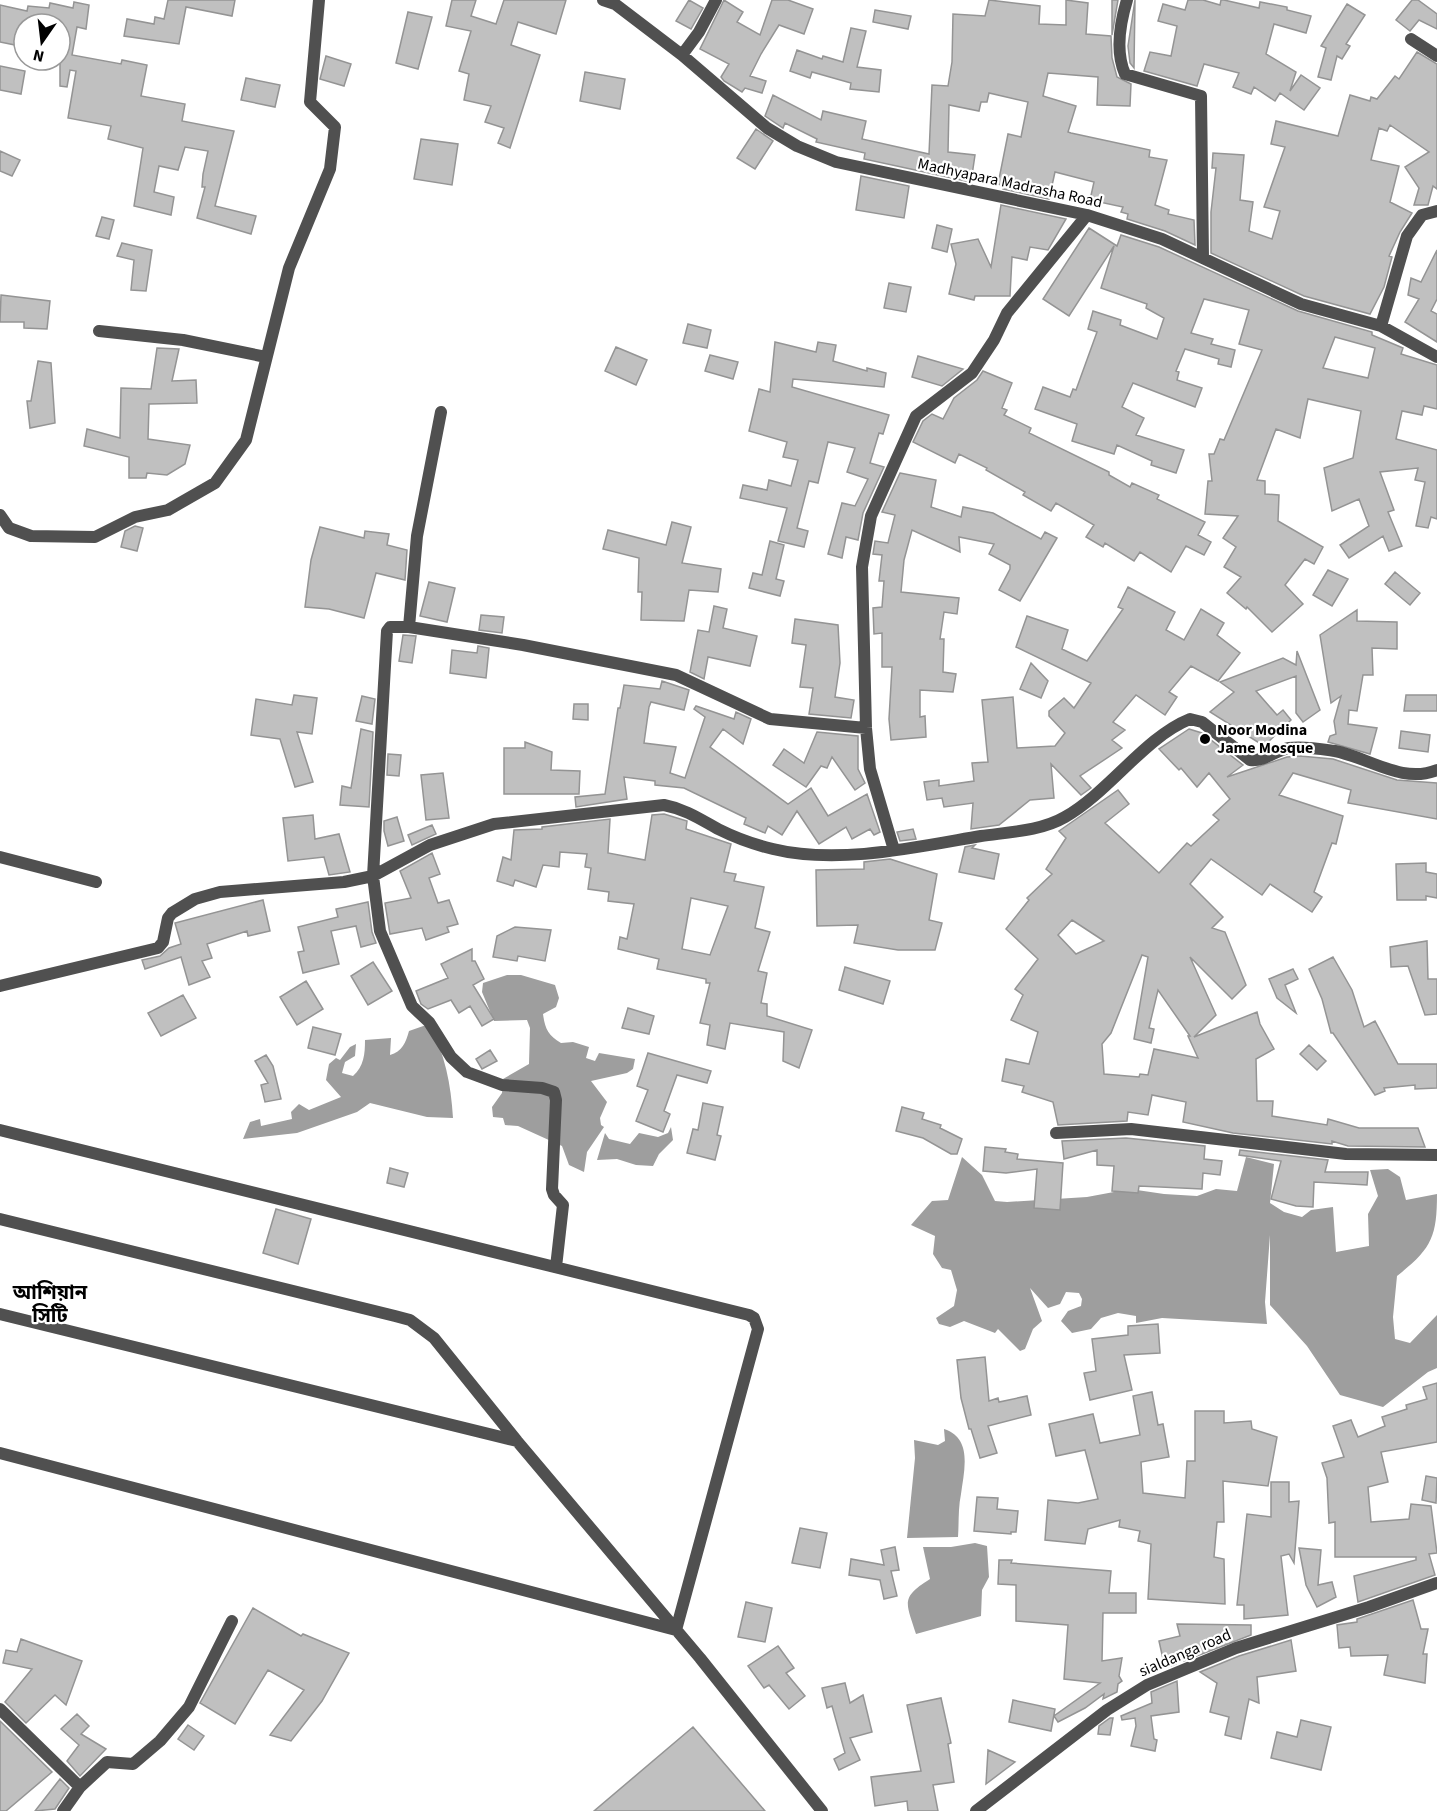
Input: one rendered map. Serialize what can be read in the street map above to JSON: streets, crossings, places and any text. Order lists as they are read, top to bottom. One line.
{"streets":{"street":["Madhyapara Madrasha Road","sialdanga road"]},"districts":["আশিয়ান সিটি"],"places":["Noor Modina Jame Mosque"],"north":"bottom"}
